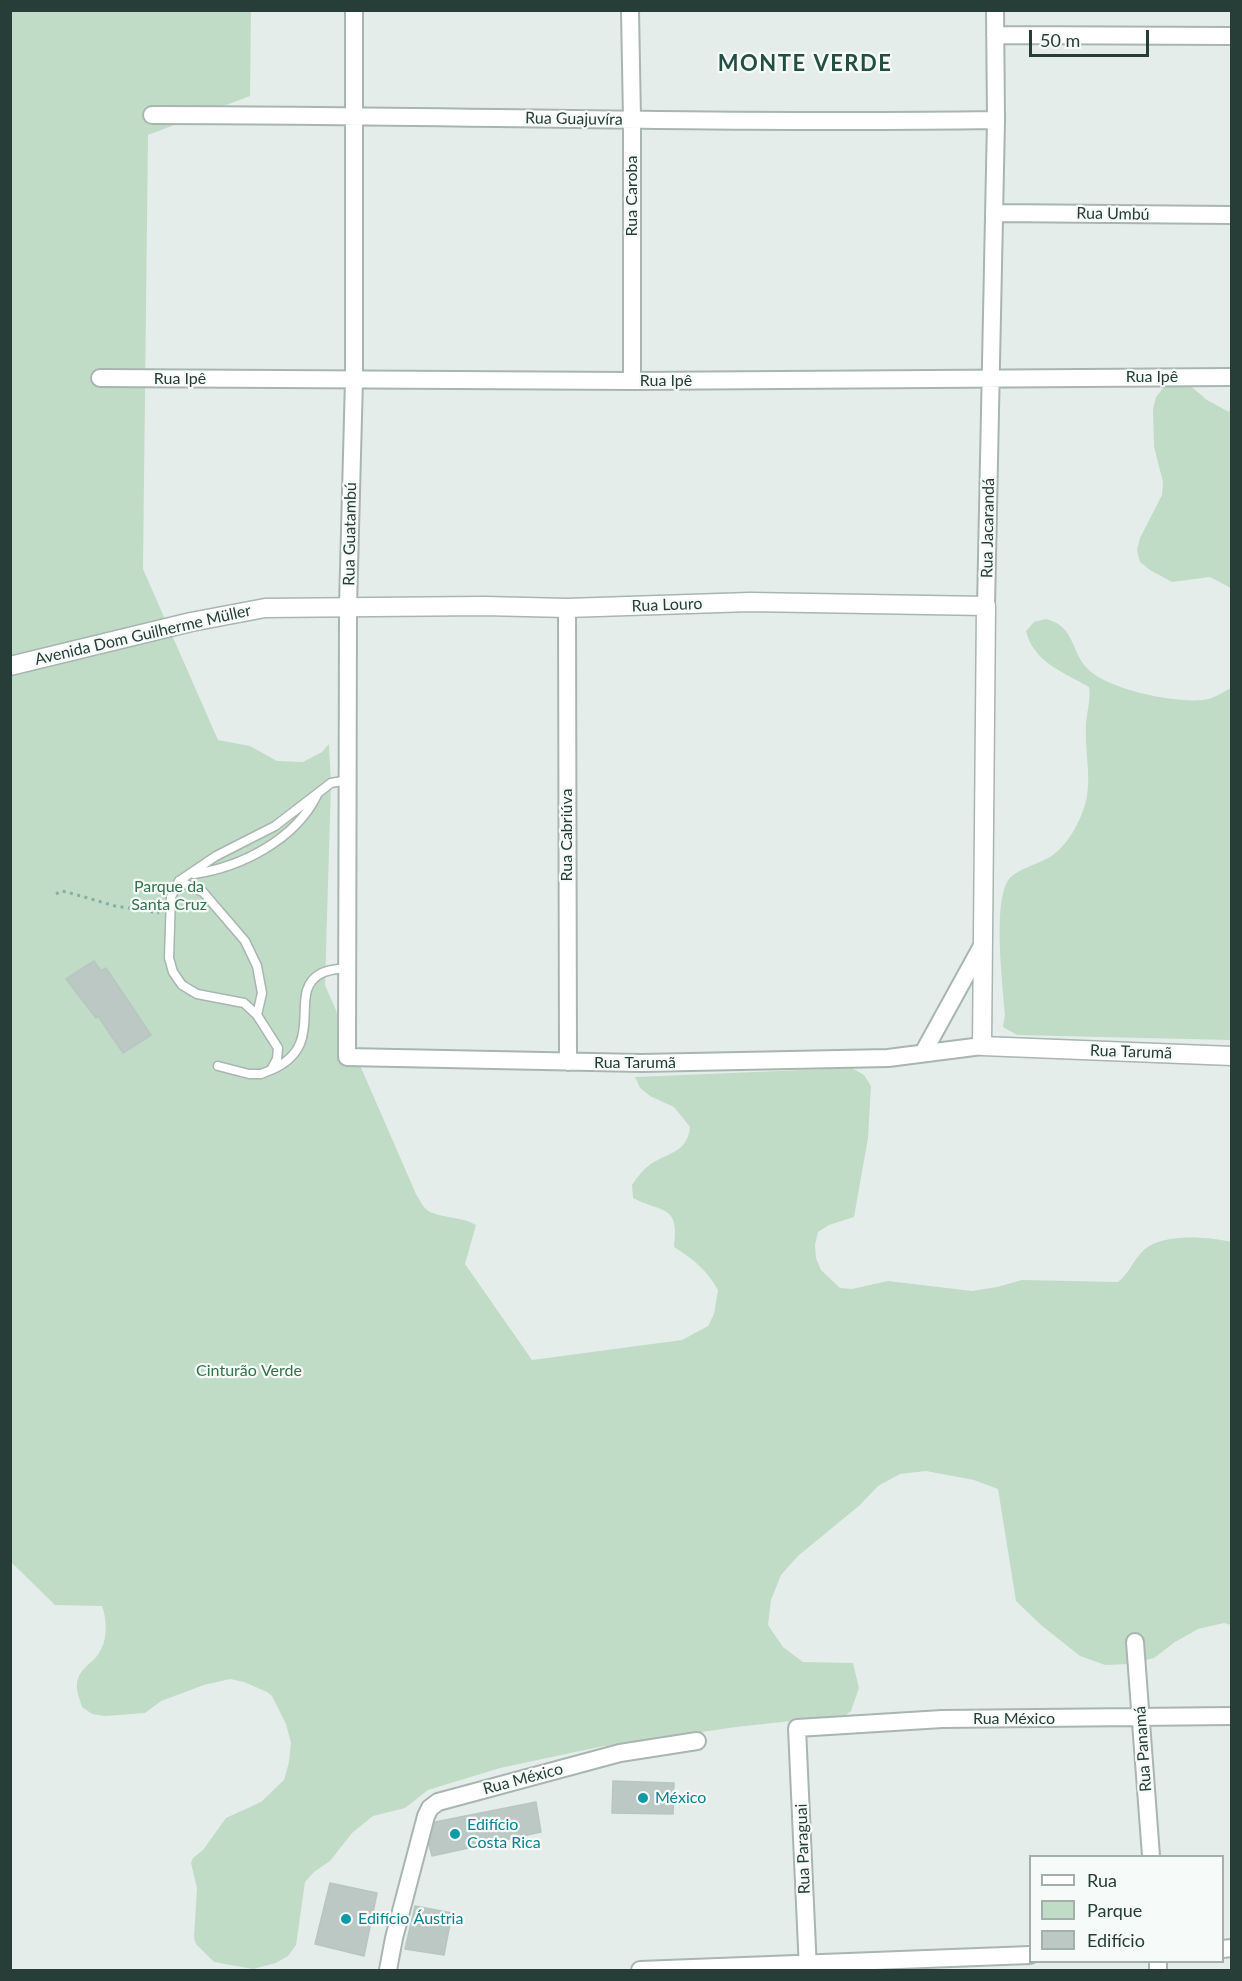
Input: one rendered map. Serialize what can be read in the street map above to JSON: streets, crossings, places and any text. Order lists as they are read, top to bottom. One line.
{"streets":{"street":["Rua Guajuvíra","Rua Caroba","Rua Umbú","Rua Ipê","Rua Jacarandá","Rua Guatambú","Rua Louro","Avenida Dom Guilherme Müller","Rua Cabriúva","Rua Tarumã","Rua México","Rua Panamá","Rua Paraguai"]},"crossings":[["Rua Guajuvíra","Rua Caroba"],["Rua Guajuvíra","Rua Jacarandá"],["Rua Guajuvíra","Rua Guatambú"],["Rua Caroba","Rua Ipê"],["Rua Umbú","Rua Jacarandá"],["Rua Ipê","Rua Jacarandá"],["Rua Ipê","Rua Guatambú"],["Rua Jacarandá","Rua Louro"],["Rua Jacarandá","Rua Tarumã"],["Rua Guatambú","Rua Louro"],["Rua Guatambú","Avenida Dom Guilherme Müller"],["Rua Guatambú","Rua Tarumã"],["Rua Louro","Avenida Dom Guilherme Müller"],["Rua Louro","Rua Cabriúva"],["Rua Cabriúva","Rua Tarumã"],["Rua México","Rua Panamá"],["Rua México","Rua Paraguai"]],"districts":["MONTE VERDE"],"parks":["Parque da Santa Cruz","Cinturão Verde"],"places":["México","Edifício Costa Rica","Edifício Áustria"],"legend":["Rua","Parque","Edifício"],"scale_bar":"50 m"}
